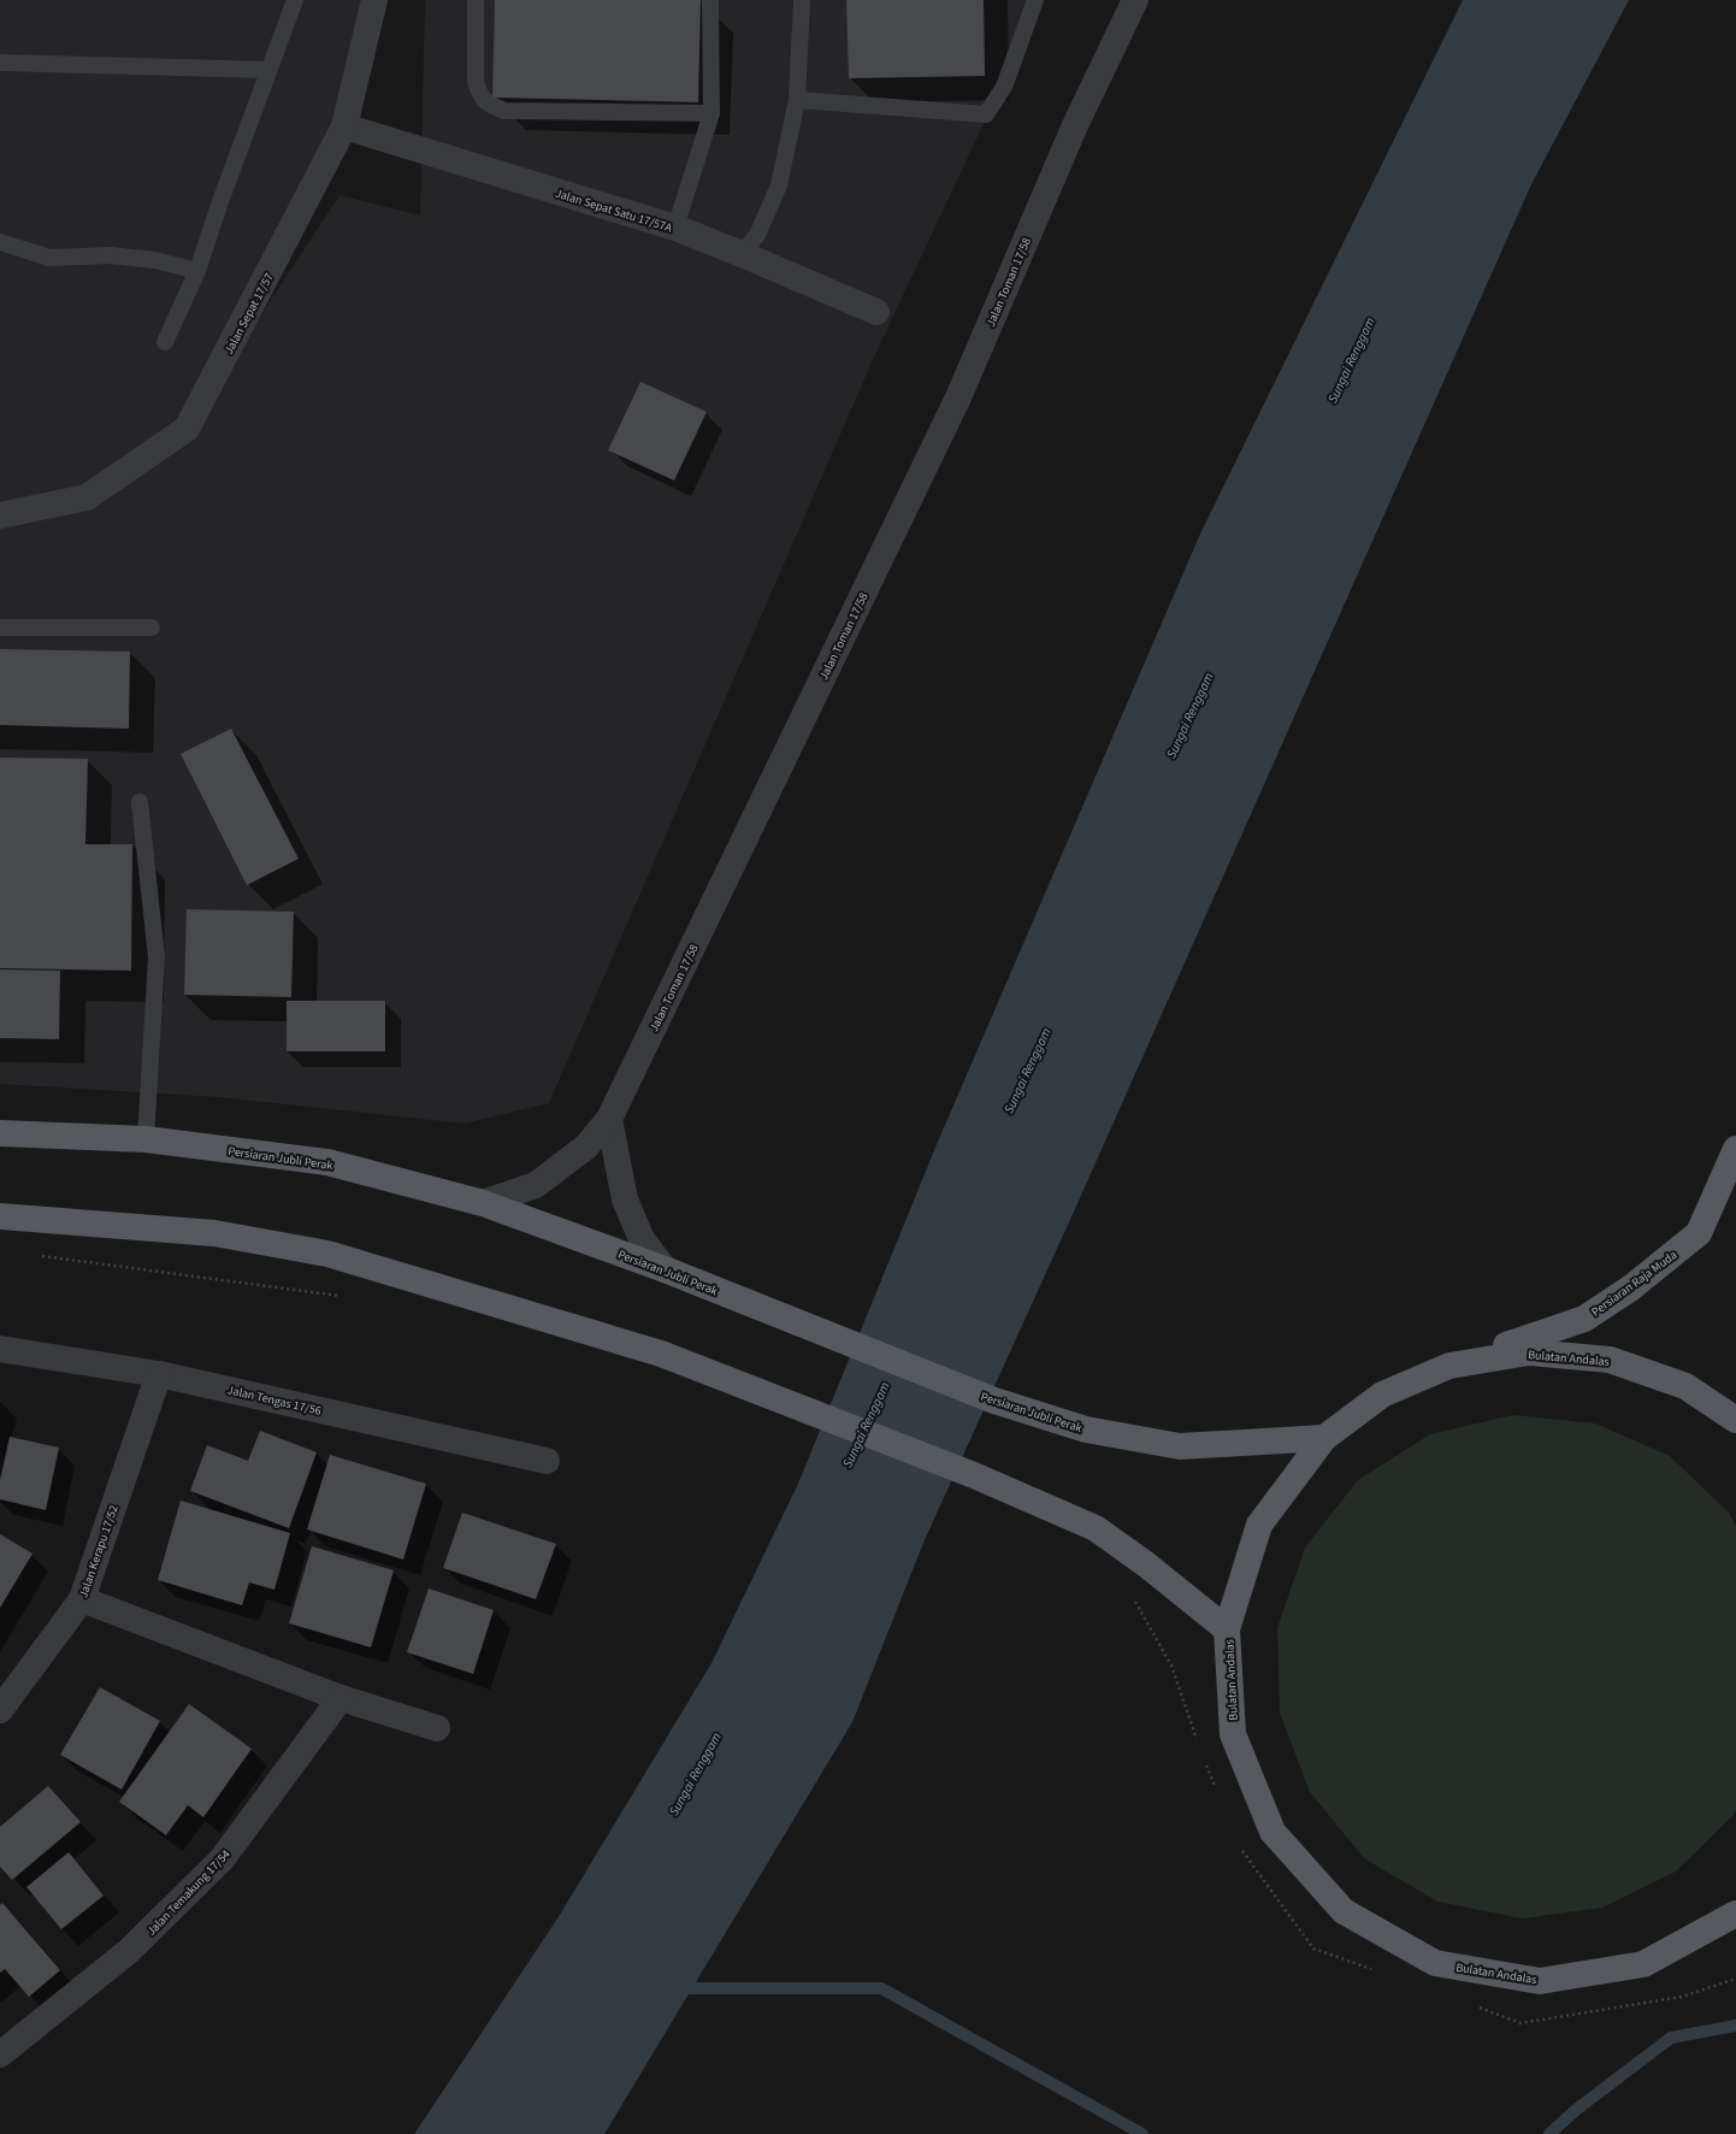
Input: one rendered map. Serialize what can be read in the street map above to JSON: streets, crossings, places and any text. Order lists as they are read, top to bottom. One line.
{"streets":{"main road":["Persiaran Jubli Perak","Persiaran Raja Muda","Bulatan Andalas"],"street":["Jalan Sepat Satu 17/57A","Jalan Toman 17/58","Jalan Sepat 17/57","Jalan Tengas 17/56","Jalan Kerapu 17/52","Jalan Temakung 17/54"]},"crossings":[["Jalan Sepat Satu 17/57A","Jalan Sepat 17/57"],["Jalan Toman 17/58","Persiaran Jubli Perak"],["Persiaran Jubli Perak","Bulatan Andalas"],["Persiaran Raja Muda","Bulatan Andalas"],["Jalan Tengas 17/56","Jalan Kerapu 17/52"]],"water":["Sungai Renggam"]}
